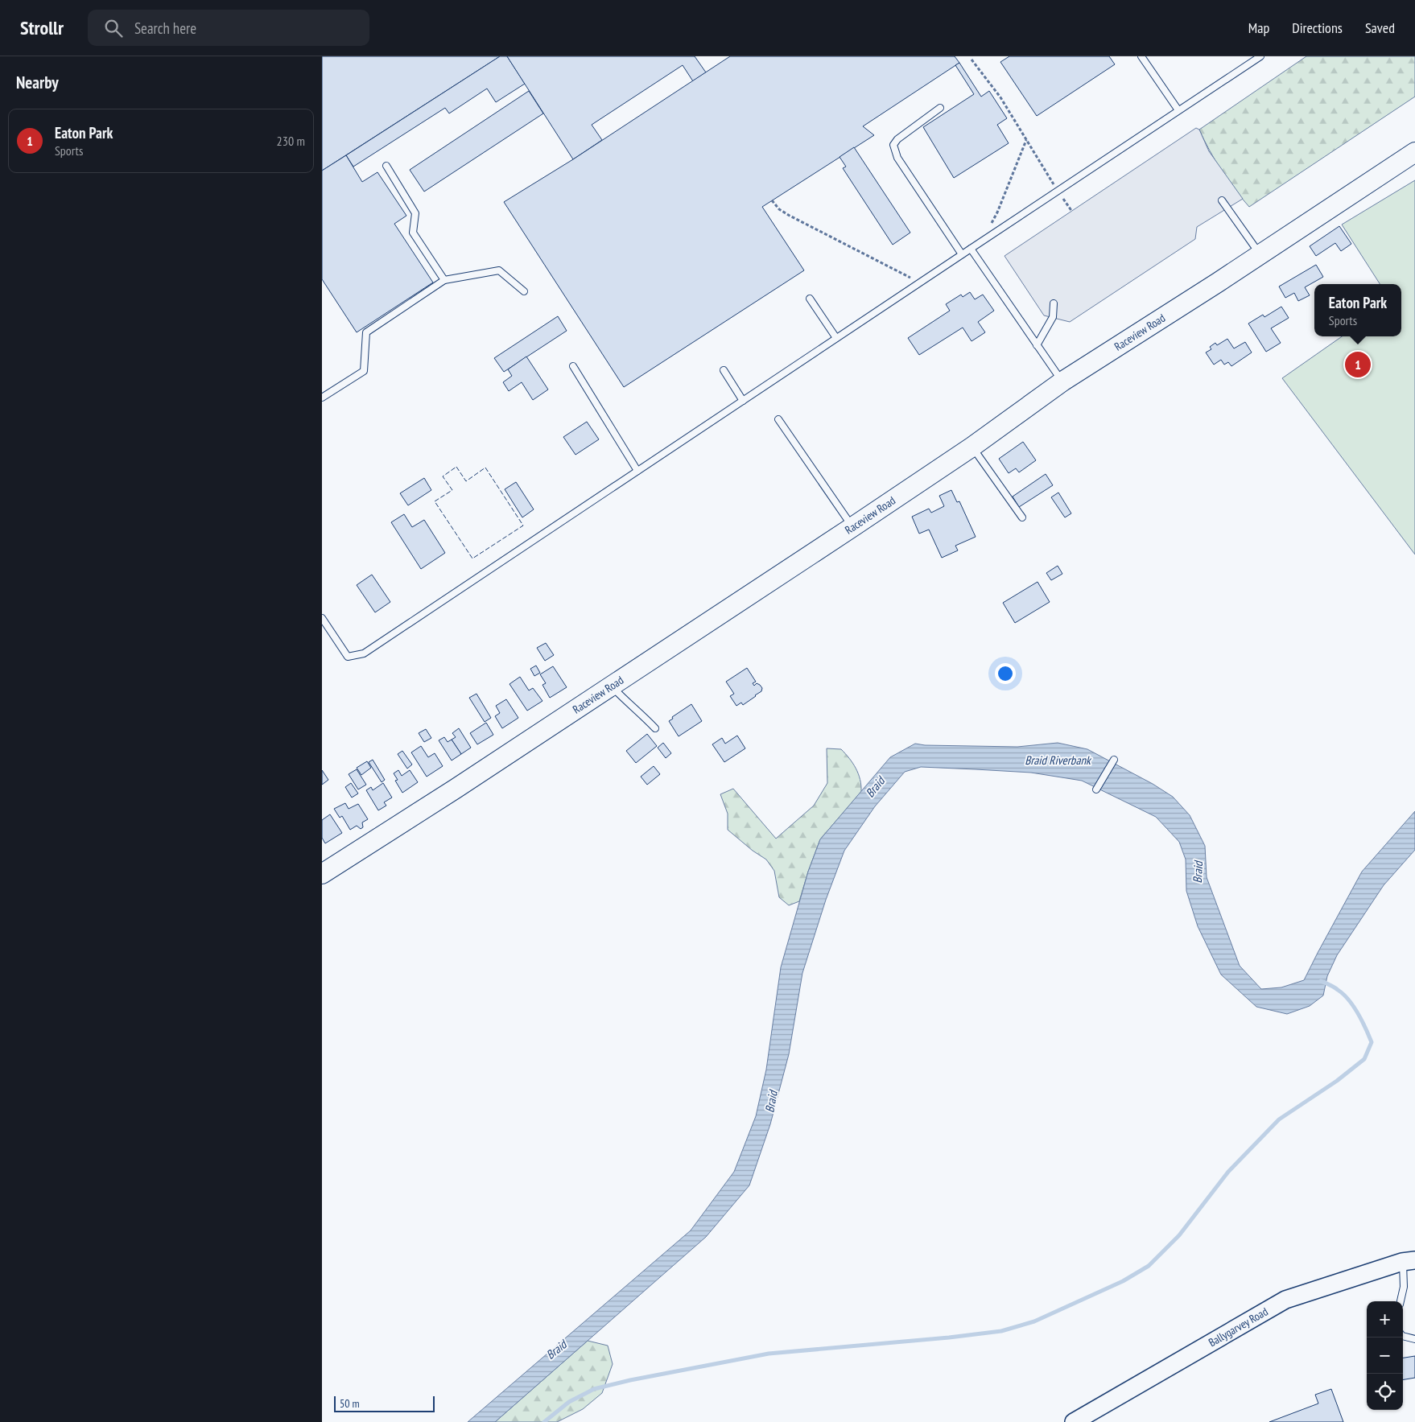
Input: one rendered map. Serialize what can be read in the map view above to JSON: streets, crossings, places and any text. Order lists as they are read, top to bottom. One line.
{"streets":{"main road":["Raceview Road"],"street":["Ballygarvey Road"]},"water":["Braid Riverbank","Braid"],"scale_bar":"50 m","page":{"header":"Strollr","search":"Search here","nav":["Map","Directions","Saved"],"heading":"Nearby","list":[{"mark":"1","name":"Eaton Park","note":"Sports","value":"230 m"}],"popup":["Eaton Park","Sports"],"pins":"1","map_buttons":["+","−"],"scale":"50 m"}}
